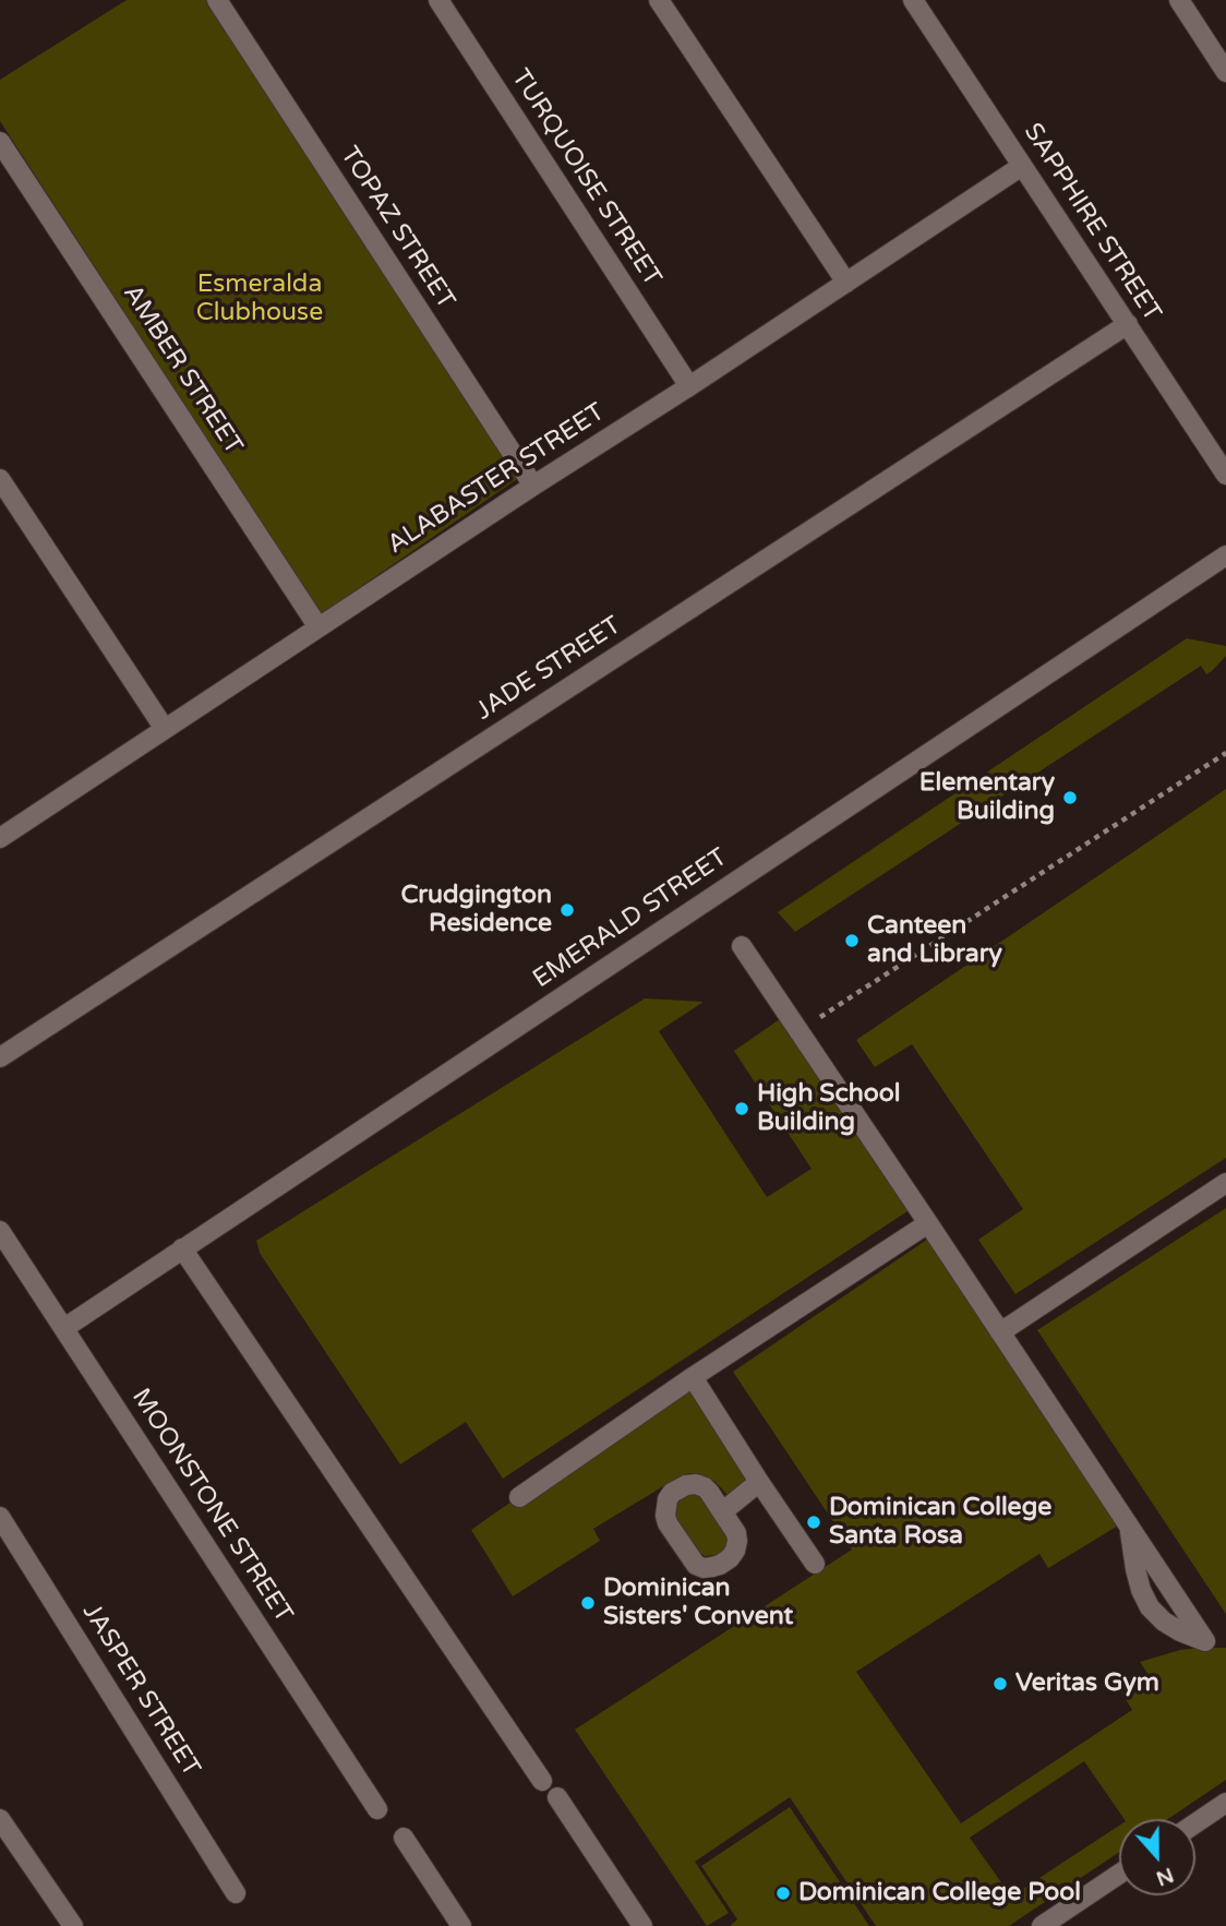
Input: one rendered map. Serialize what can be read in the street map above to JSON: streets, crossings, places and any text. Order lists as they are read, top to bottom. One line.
{"streets":{"street":["TURQUOISE STREET","SAPPHIRE STREET","TOPAZ STREET","AMBER STREET","ALABASTER STREET","JADE STREET","EMERALD STREET","MOONSTONE STREET","JASPER STREET"]},"crossings":[["TURQUOISE STREET","ALABASTER STREET"],["SAPPHIRE STREET","ALABASTER STREET"],["SAPPHIRE STREET","JADE STREET"],["TOPAZ STREET","ALABASTER STREET"],["AMBER STREET","ALABASTER STREET"],["EMERALD STREET","MOONSTONE STREET"]],"parks":["Esmeralda Clubhouse"],"places":["Elementary Building","Crudgington Residence","Canteen and Library","High School Building","Dominican College Santa Rosa","Dominican Sisters' Convent","Veritas Gym","Dominican College Pool"],"north":"bottom"}
